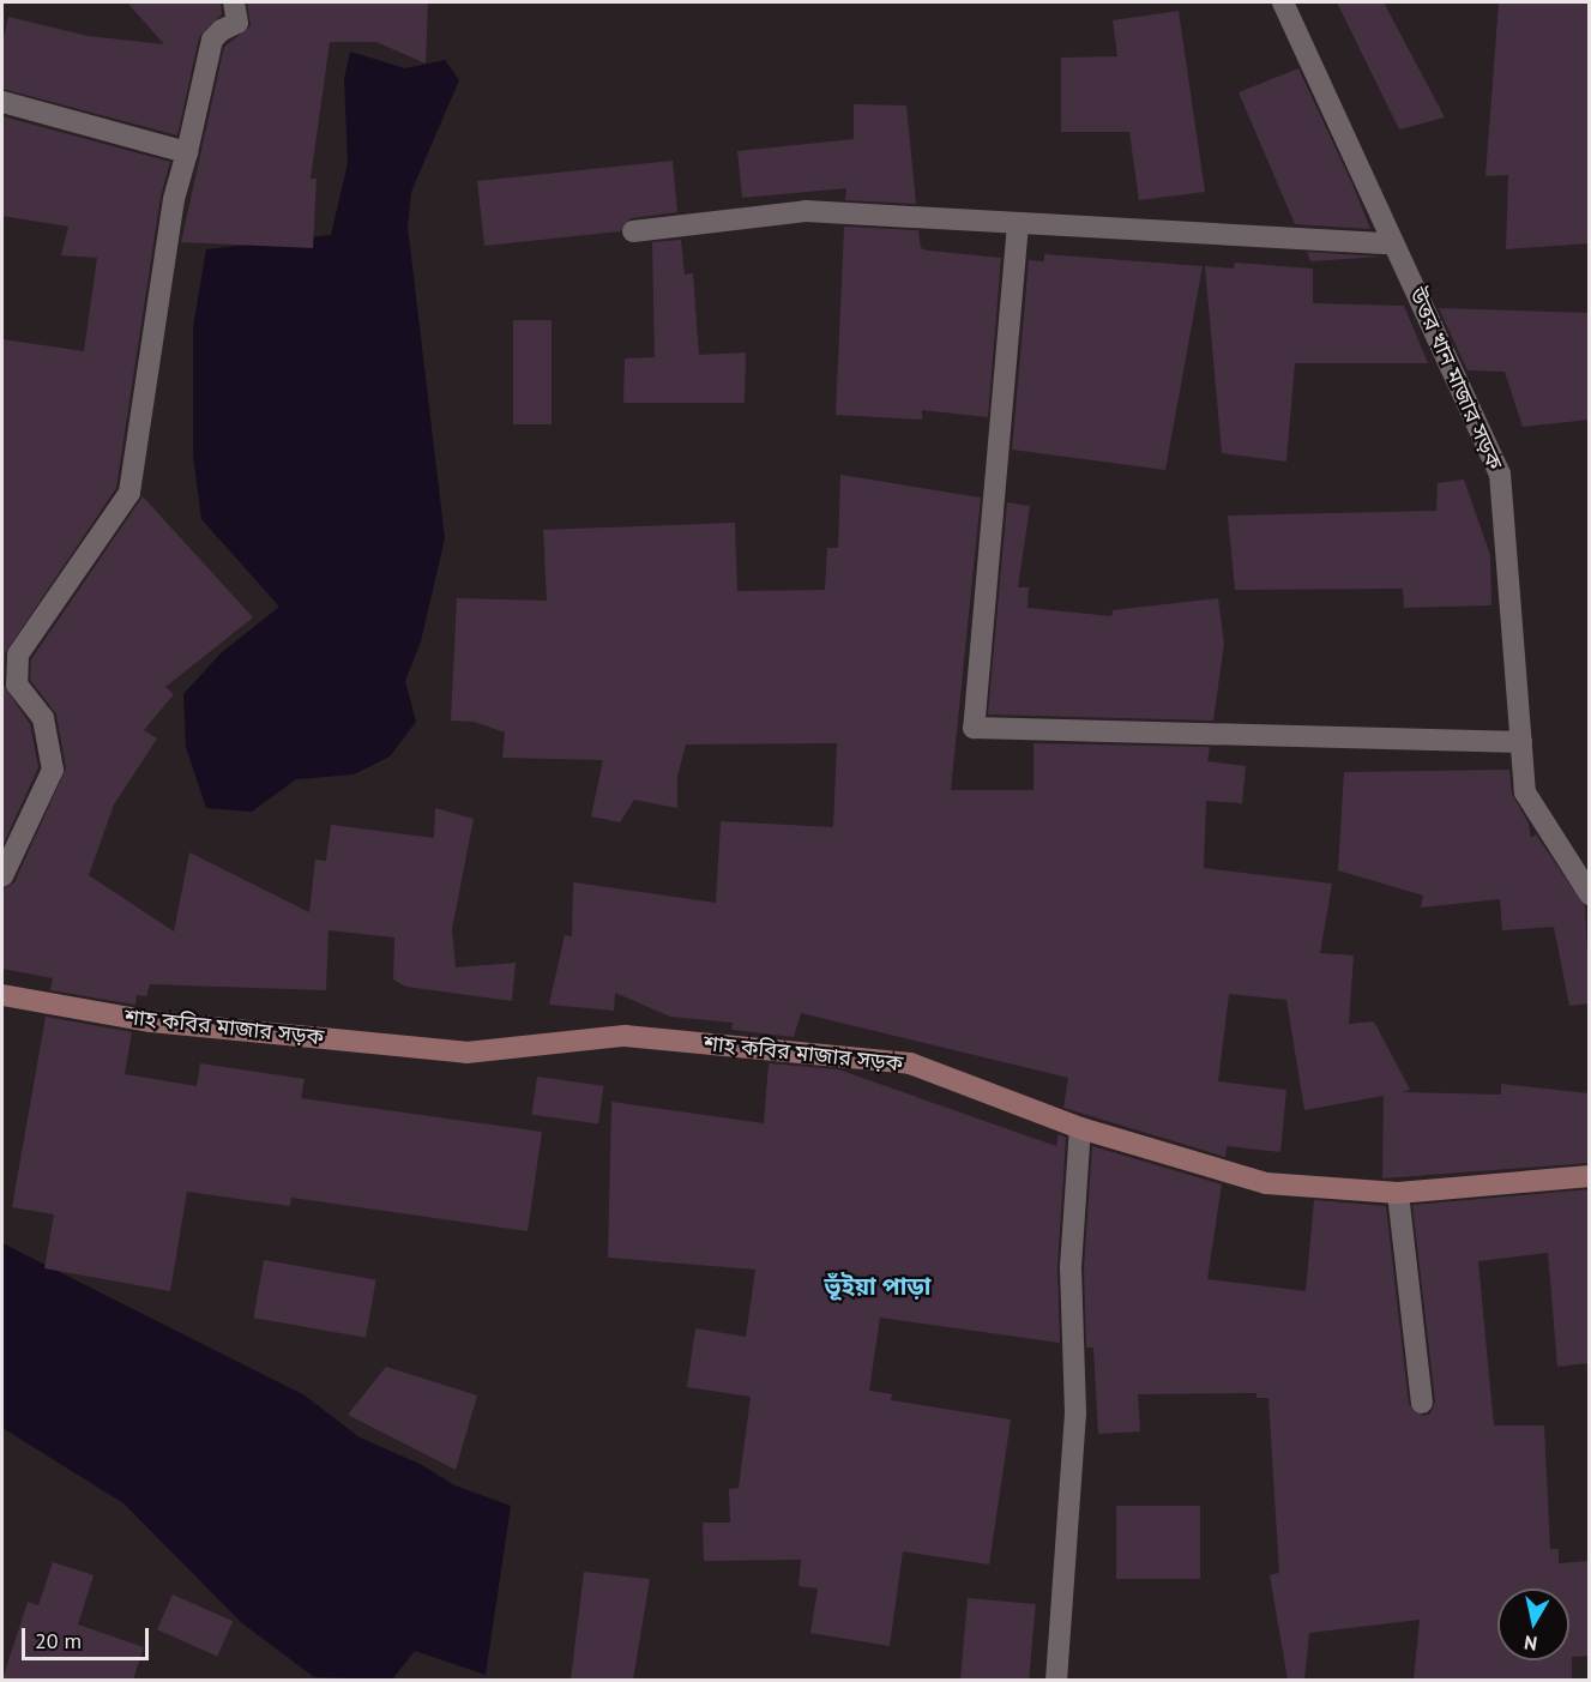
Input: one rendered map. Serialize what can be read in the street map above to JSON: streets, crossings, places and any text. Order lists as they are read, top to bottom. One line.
{"streets":{"street":["উত্তর খান মাজার সড়ক","শাহ কবির মাজার সড়ক"]},"districts":["ভূঁইয়া পাড়া"],"scale_bar":"20 m","north":"bottom"}
